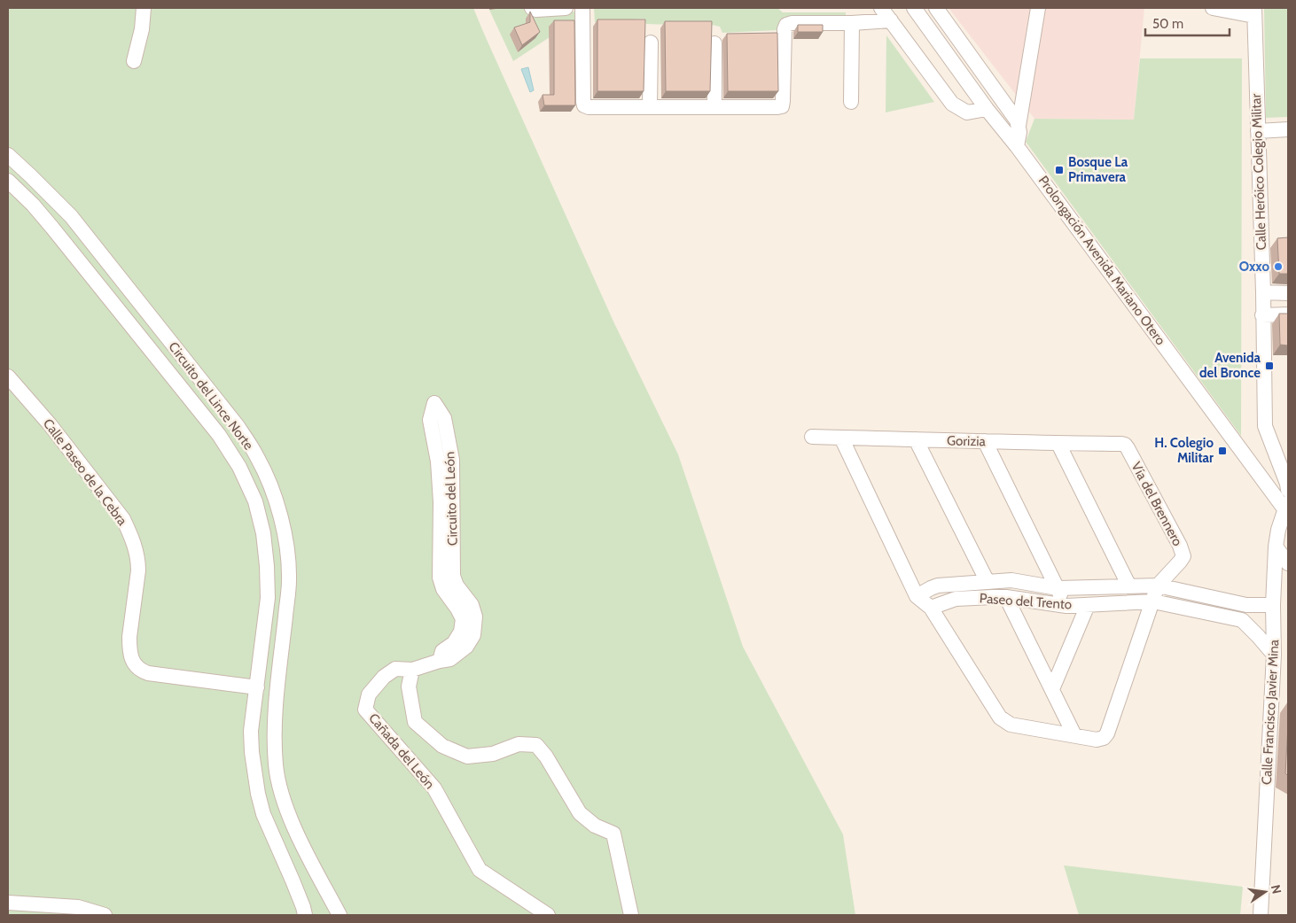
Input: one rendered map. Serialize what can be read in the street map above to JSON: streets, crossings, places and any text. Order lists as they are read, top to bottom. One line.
{"streets":{"street":["Calle Heróico Colegio Militar","Prolongación Avenida Mariano Otero","Circuito del Lince Norte","Gorizia","Calle Paseo de la Cebra","Circuito del León","Vía del Brennero","Paseo del Trento","Calle Francisco Javier Mina","Cañada del León"]},"crossings":[["Prolongación Avenida Mariano Otero","Calle Francisco Javier Mina"],["Circuito del Lince Norte","Calle Paseo de la Cebra"],["Gorizia","Vía del Brennero"],["Circuito del León","Cañada del León"],["Vía del Brennero","Paseo del Trento"],["Paseo del Trento","Calle Francisco Javier Mina"]],"places":{"transit":["Bosque La Primavera","Avenida del Bronce","H. Colegio Militar"],"other":["Oxxo"]},"scale_bar":"50 m","north":"right"}
